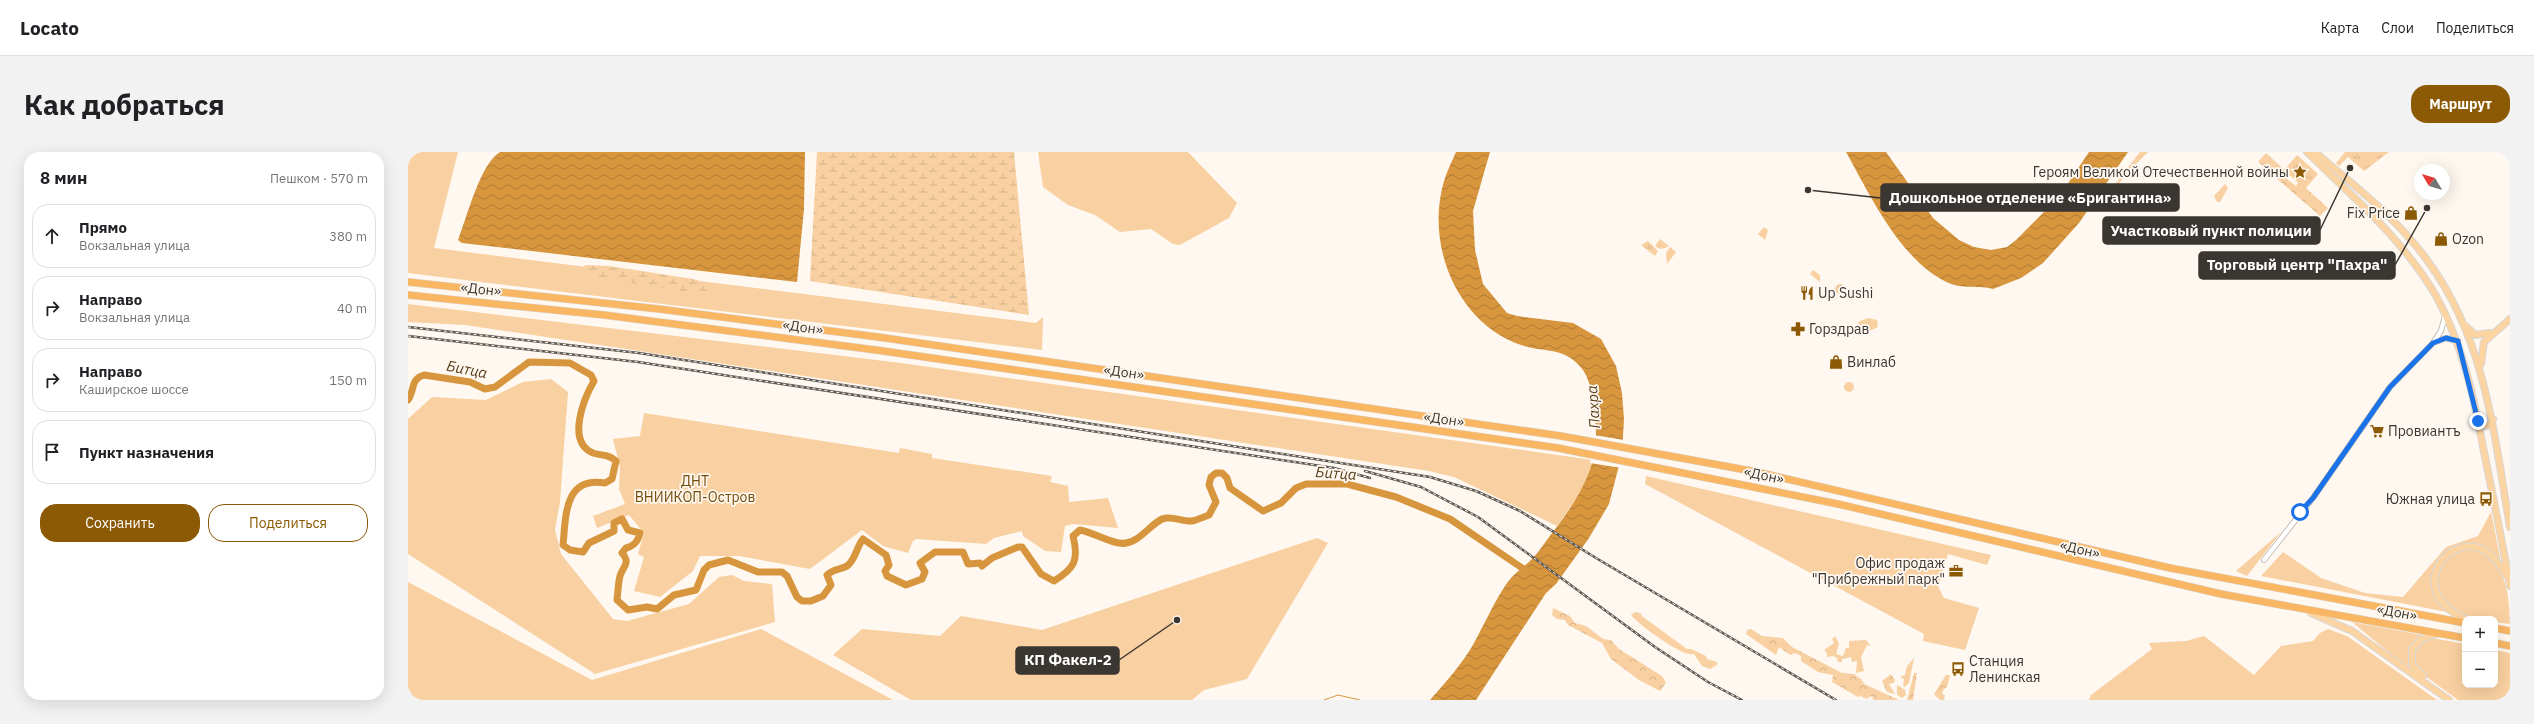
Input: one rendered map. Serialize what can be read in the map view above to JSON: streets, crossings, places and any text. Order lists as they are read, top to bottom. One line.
{"streets":{"highway":["«Дон»"]},"water":["Битца","Пахра"],"parks":["ДНТ ВНИИКОП-Остров"],"places":{"other":["Участковый пункт полиции","Дошкольное отделение «Бригантина»","Торговый центр \"Пахра\"","КП Факел-2"],"place":["Героям Великой Отечественной войны"],"shop":["Fix Price","Ozon","Винлаб"],"restaurant":["Up Sushi"],"pharmacy":["Горздрав"],"supermarket":["Провиантъ"],"bus stop":["Южная улица","Станция Ленинская"],"office":["Офис продаж \"Прибрежный парк\""]},"north":"top left","page":{"header":"Locato","nav":["Карта","Слои","Поделиться"],"buttons":["Маршрут",["Сохранить","Поделиться"]],"title":"Как добраться","heading":["8 мин","Пешком · 570 m"],"list":[["Прямо","Вокзальная улица","380 m"],["Направо","Вокзальная улица","40 m"],["Направо","Каширское шоссе","150 m"],"Пункт назначения"],"map_buttons":["+","−"]}}
